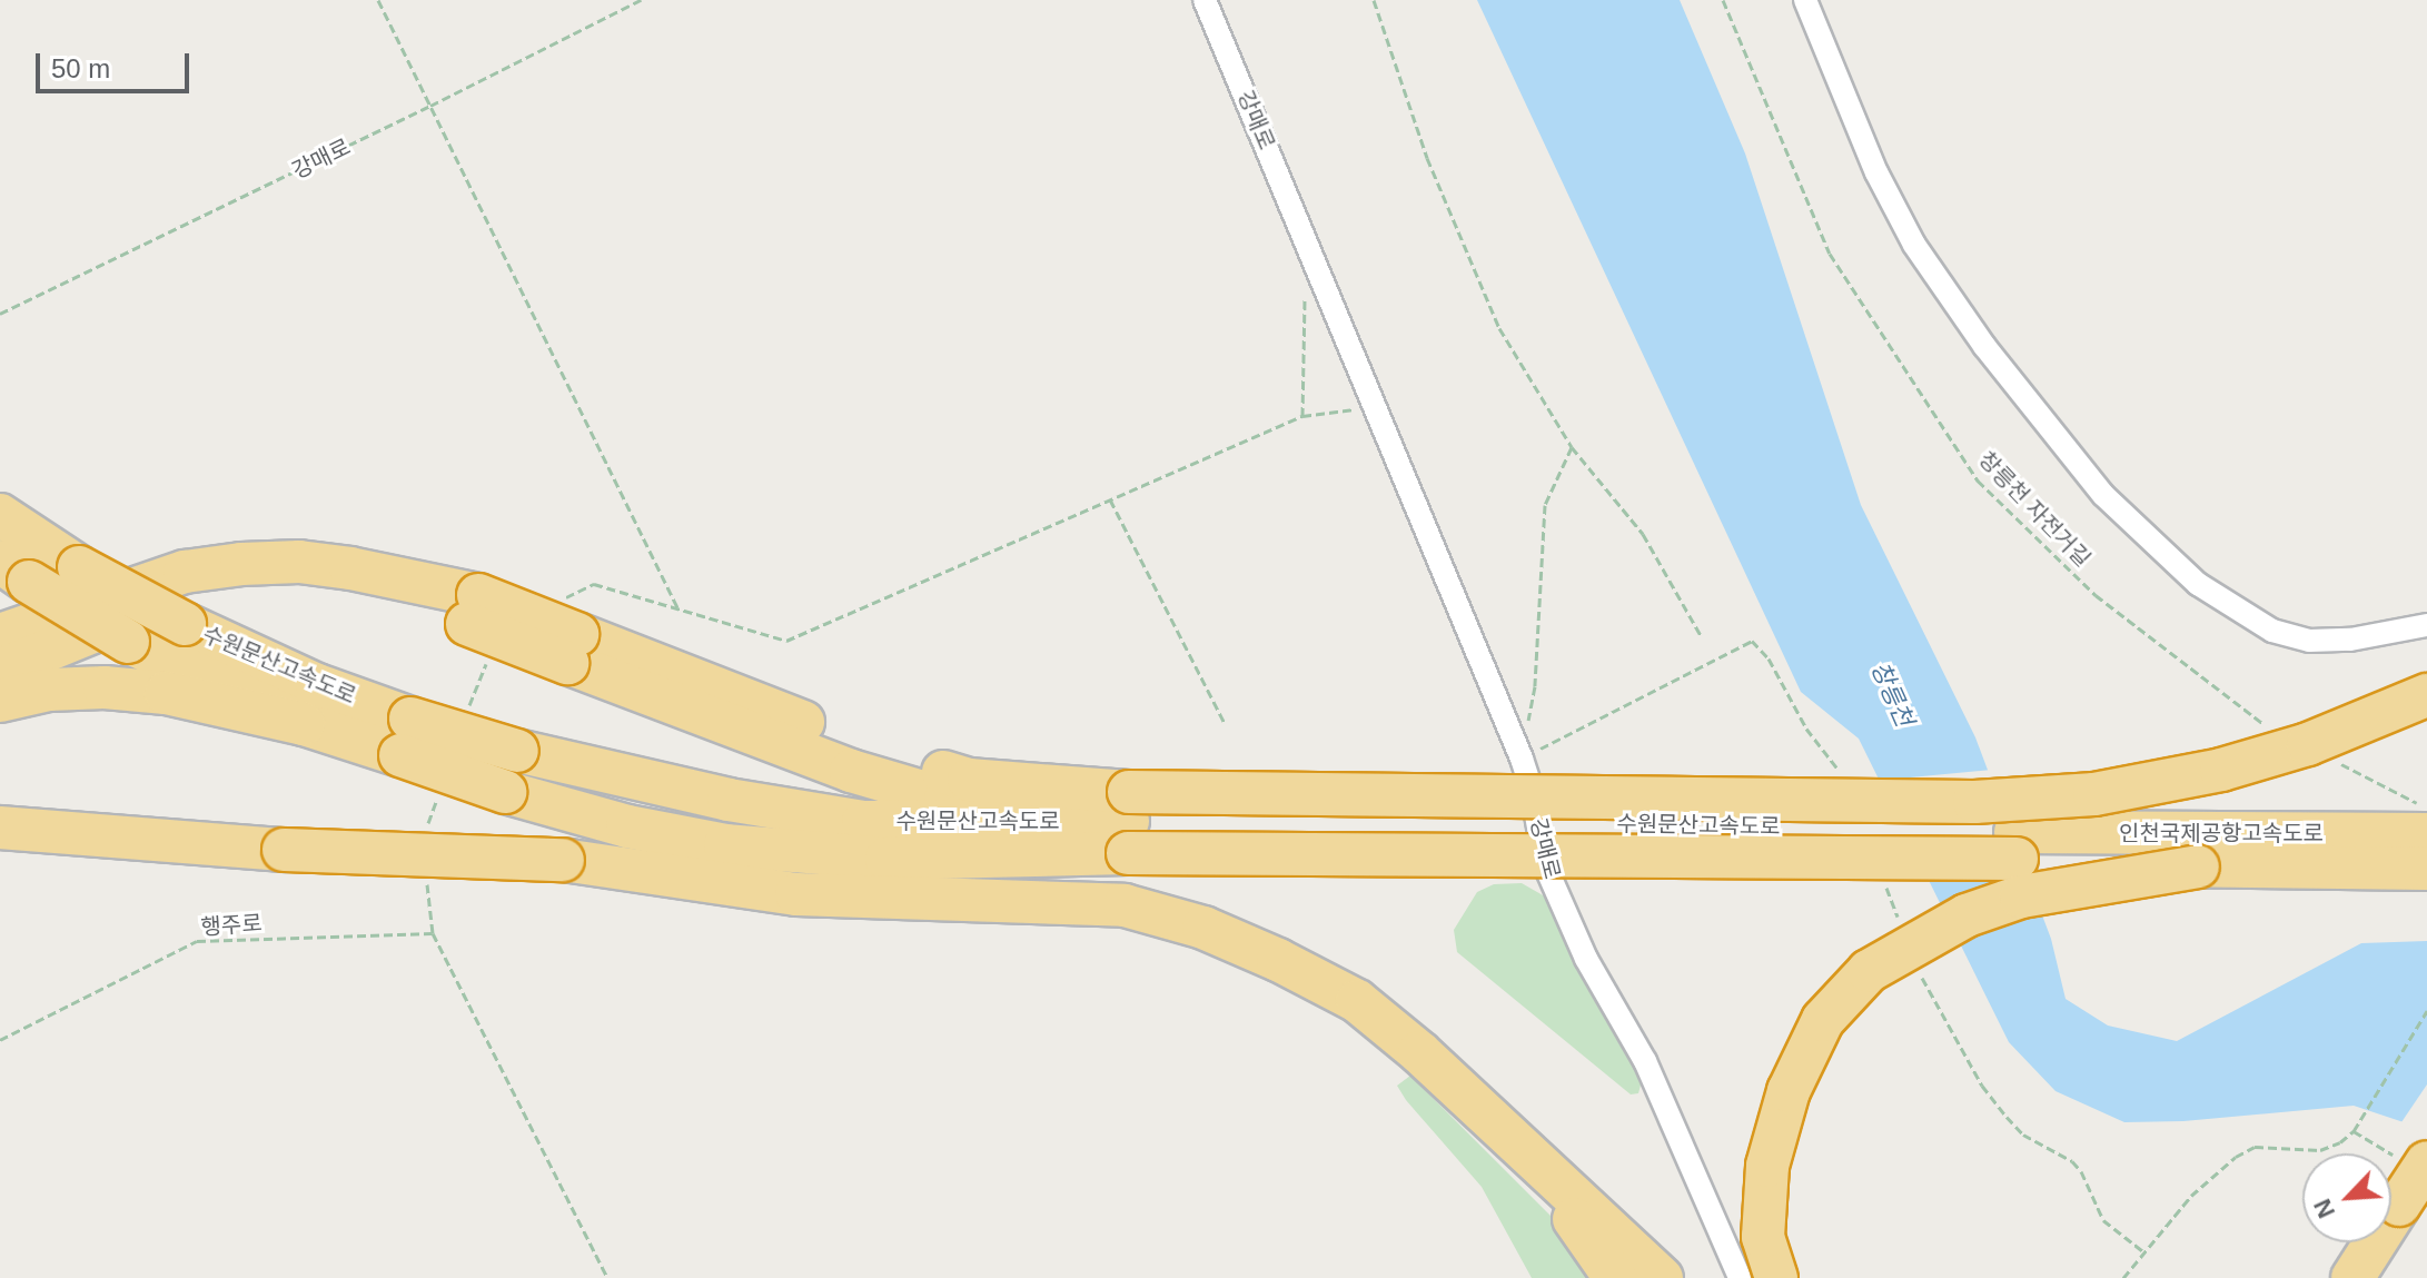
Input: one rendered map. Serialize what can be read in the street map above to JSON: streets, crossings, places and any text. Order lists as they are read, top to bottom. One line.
{"streets":{"highway":["수원문산고속도로","인천국제공항고속도로"],"street":["강매로"],"path":["창릉천 자전거길","행주로"]},"crossings":[["수원문산고속도로","인천국제공항고속도로"]],"water":["창릉천"],"scale_bar":"50 m","north":"bottom left"}
